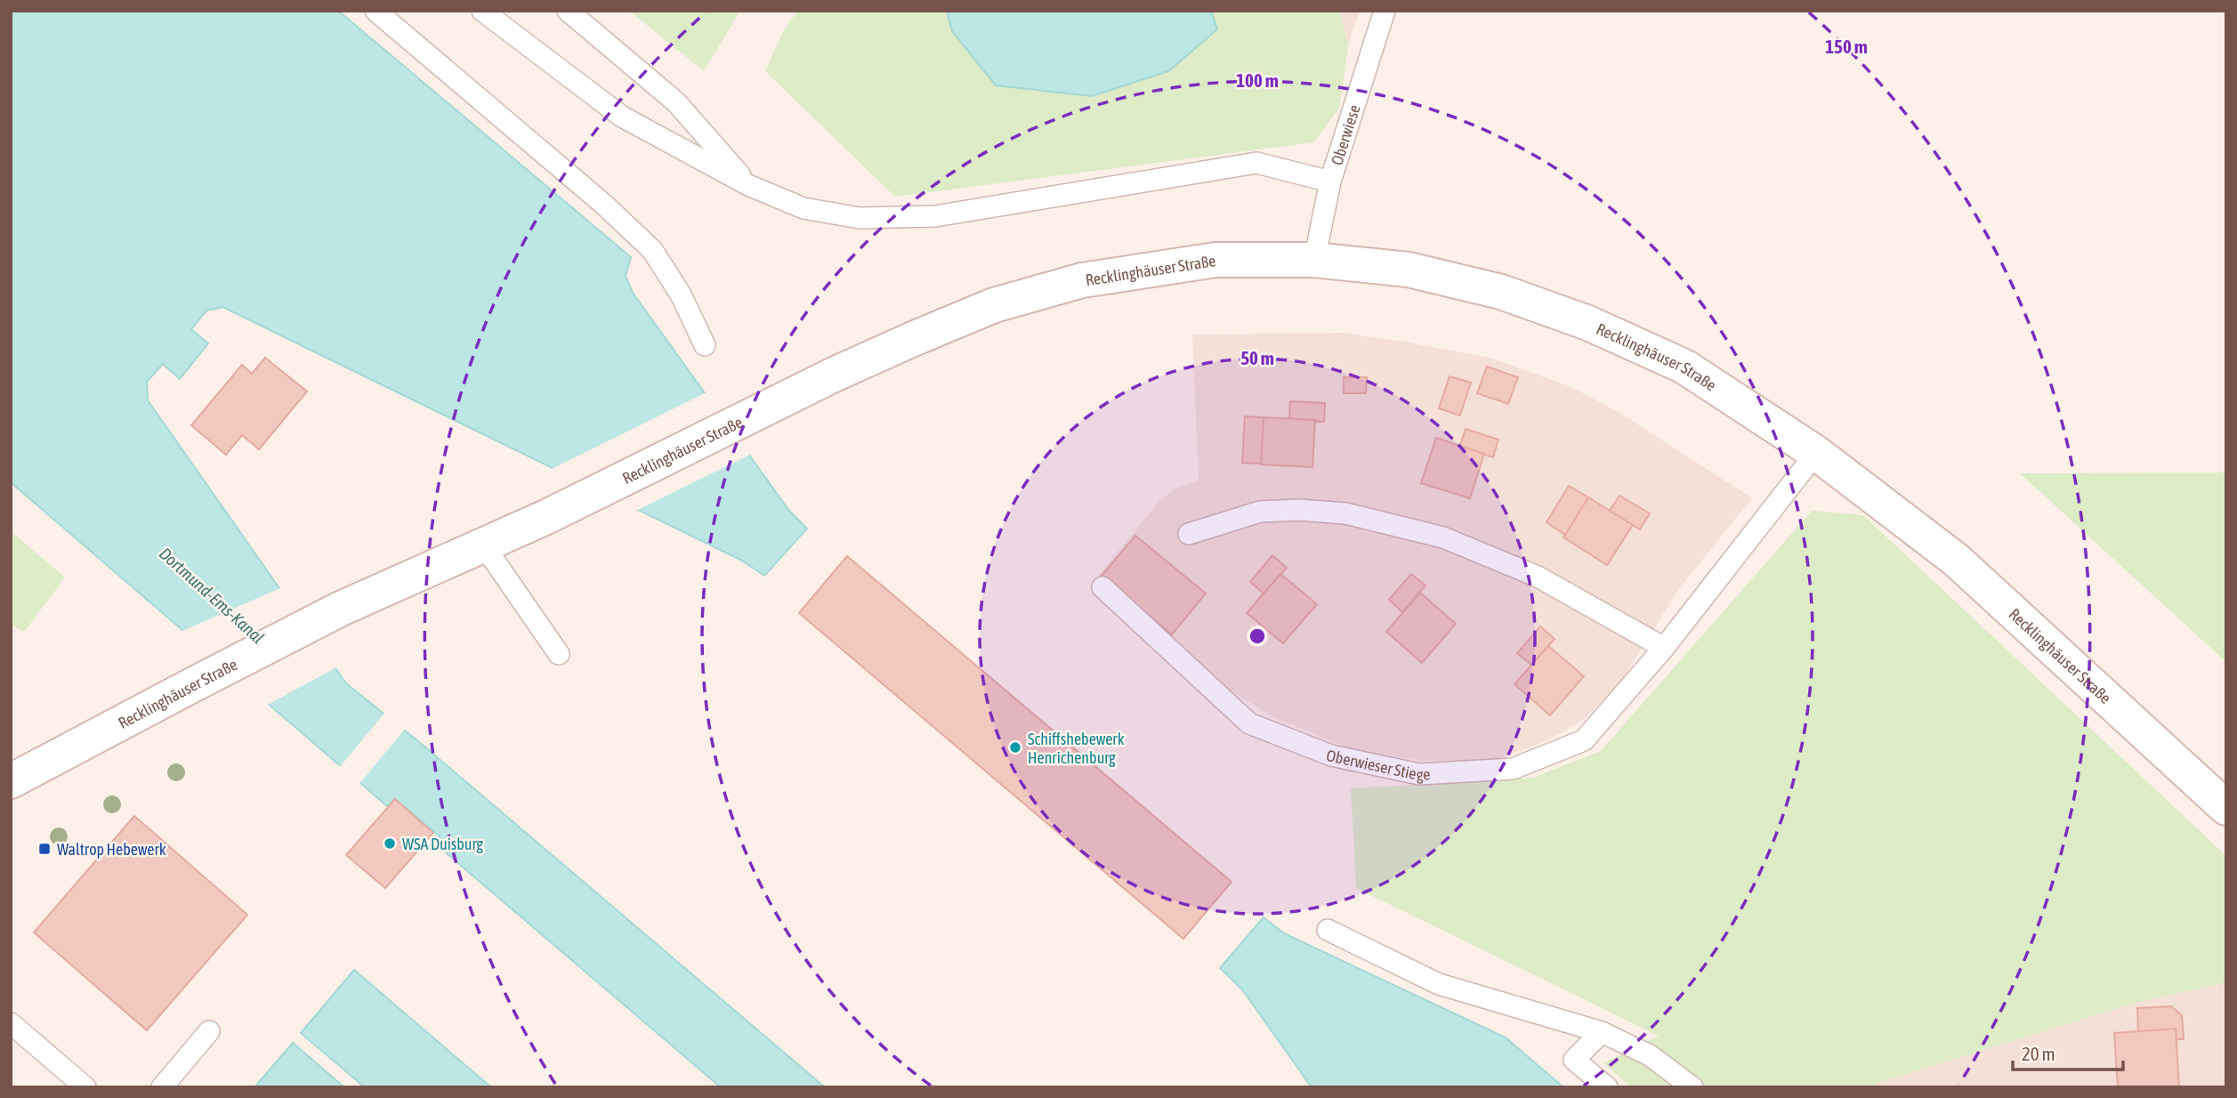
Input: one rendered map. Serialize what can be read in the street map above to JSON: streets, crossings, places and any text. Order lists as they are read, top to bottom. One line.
{"streets":{"main road":["Recklinghäuser Straße"],"lane":["Oberwiese","Oberwieser Stiege"]},"crossings":[["Oberwiese","Recklinghäuser Straße"],["Recklinghäuser Straße","Oberwieser Stiege"]],"water":["Dortmund-Ems-Kanal"],"places":{"other":["Schiffshebewerk Henrichenburg","WSA Duisburg"],"transit":["Waltrop Hebewerk"]},"scale_bar":"20 m","rings":["150 m","100 m","50 m"]}
